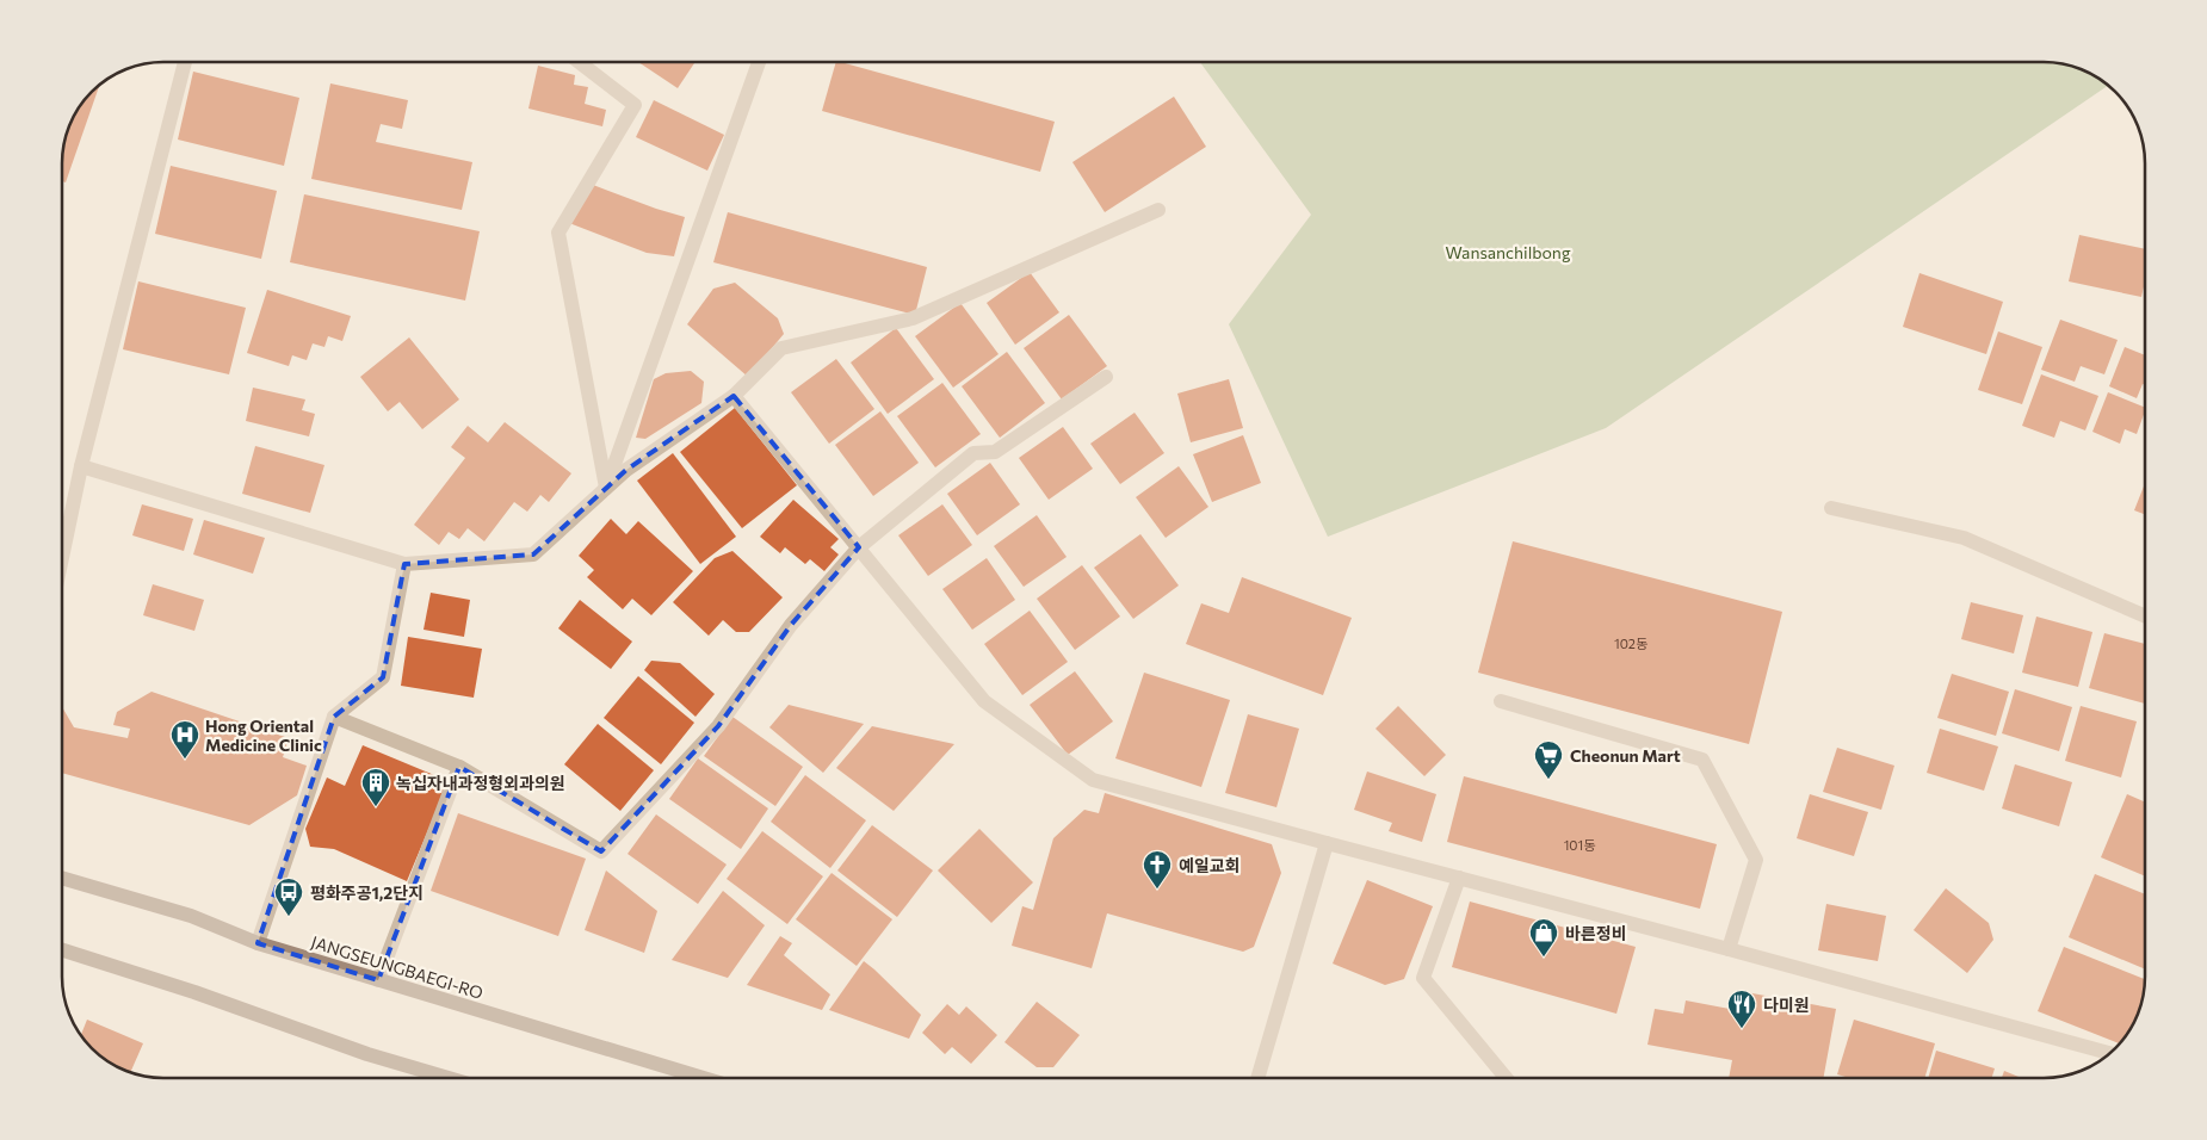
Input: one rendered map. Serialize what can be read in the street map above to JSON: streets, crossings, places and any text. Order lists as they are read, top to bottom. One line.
{"streets":{"street":["JANGSEUNGBAEGI-RO"]},"parks":["Wansanchilbong"],"places":{"hospital":["Hong Oriental Medicine Clinic"],"supermarket":["Cheonun Mart"],"building":["녹십자내과정형외과의원"],"church":["예일교회"],"bus stop":["평화주공1,2단지"],"shop":["바른정비"],"restaurant":["다미원"]},"house_numbers":["102동","101동"]}
